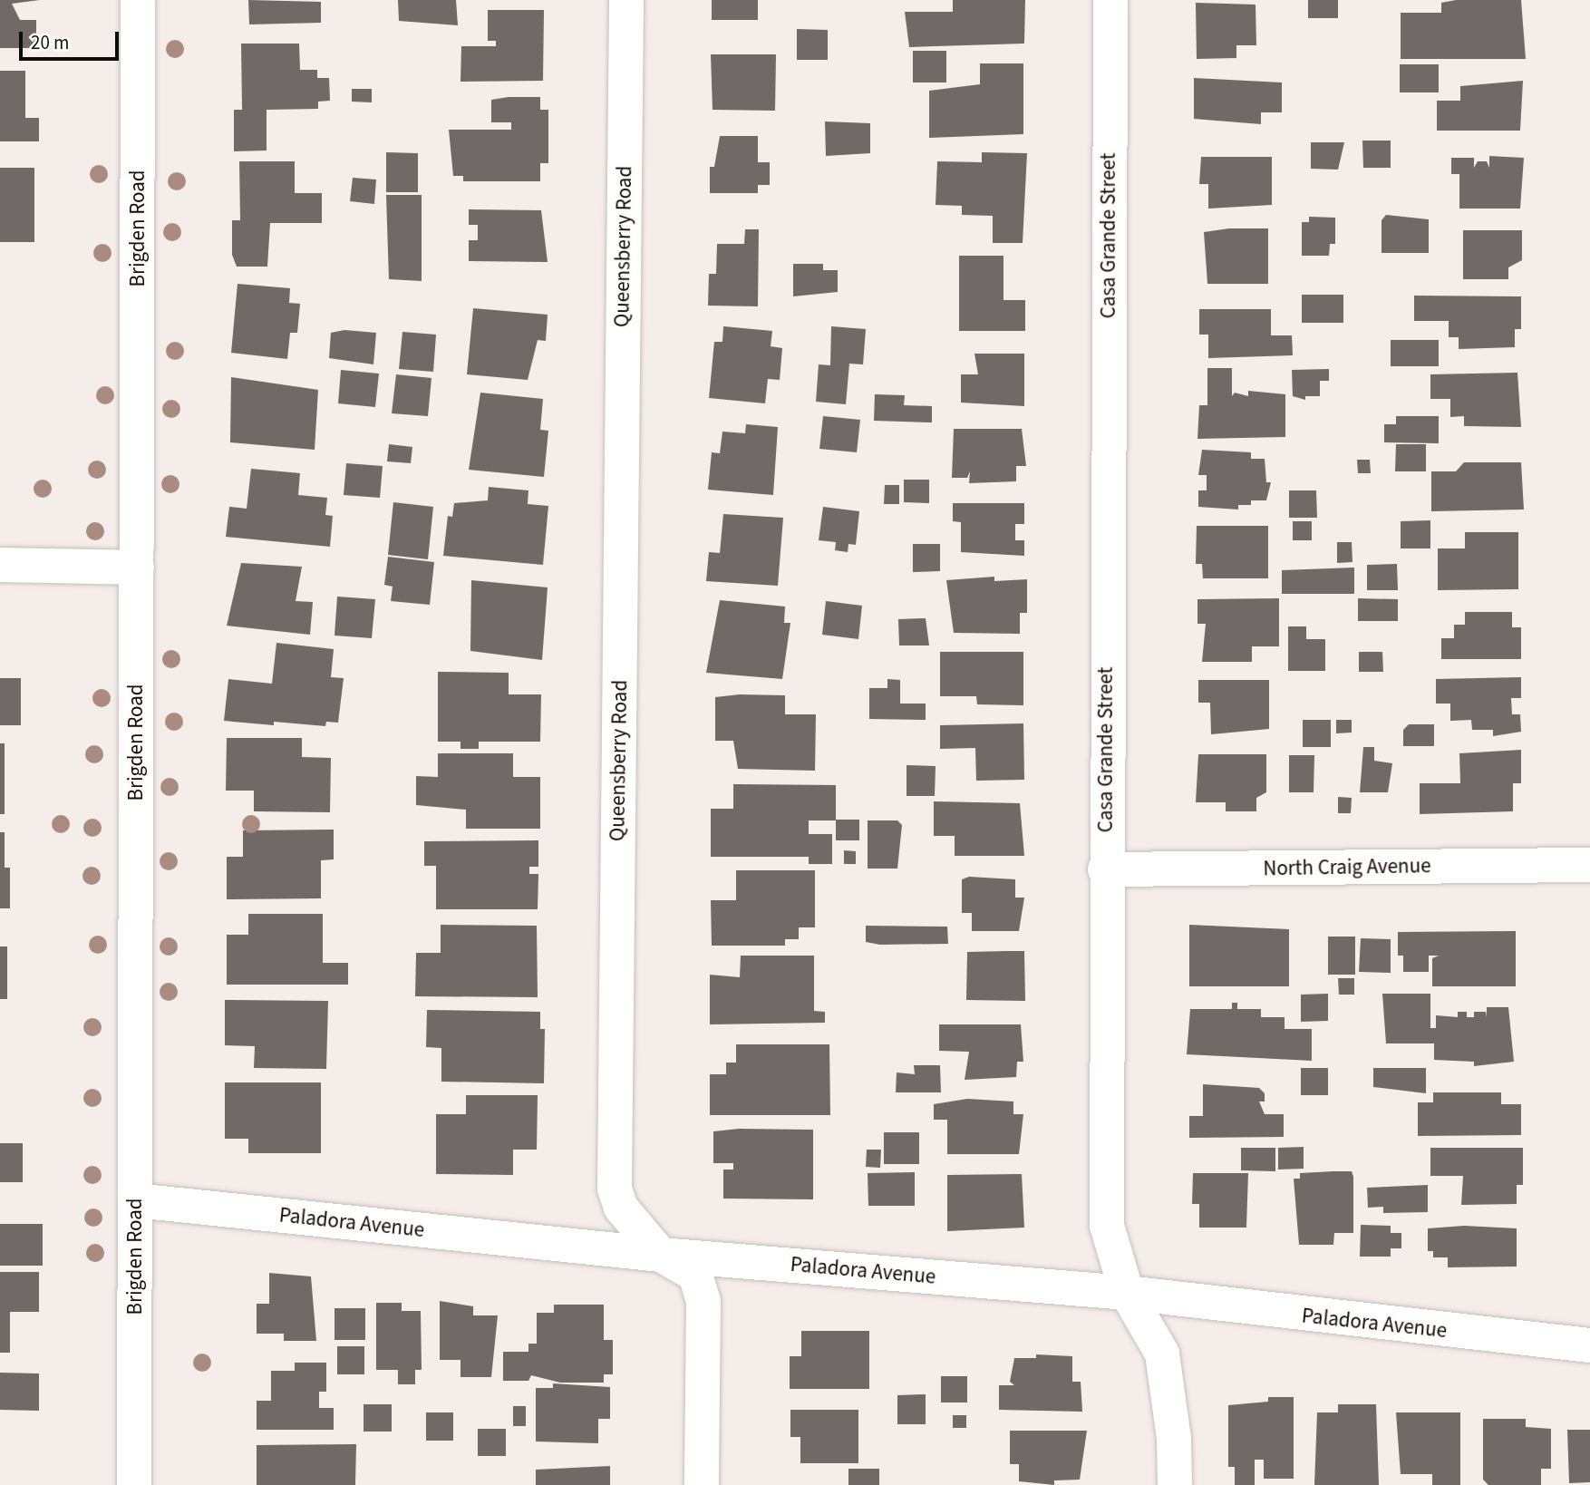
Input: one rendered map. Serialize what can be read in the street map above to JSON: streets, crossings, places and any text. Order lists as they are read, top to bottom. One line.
{"streets":{"street":["Brigden Road","Casa Grande Street","Queensberry Road","North Craig Avenue","Paladora Avenue"]},"crossings":[["Brigden Road","Paladora Avenue"],["Casa Grande Street","North Craig Avenue"],["Casa Grande Street","Paladora Avenue"],["Queensberry Road","Paladora Avenue"]],"scale_bar":"20 m"}
